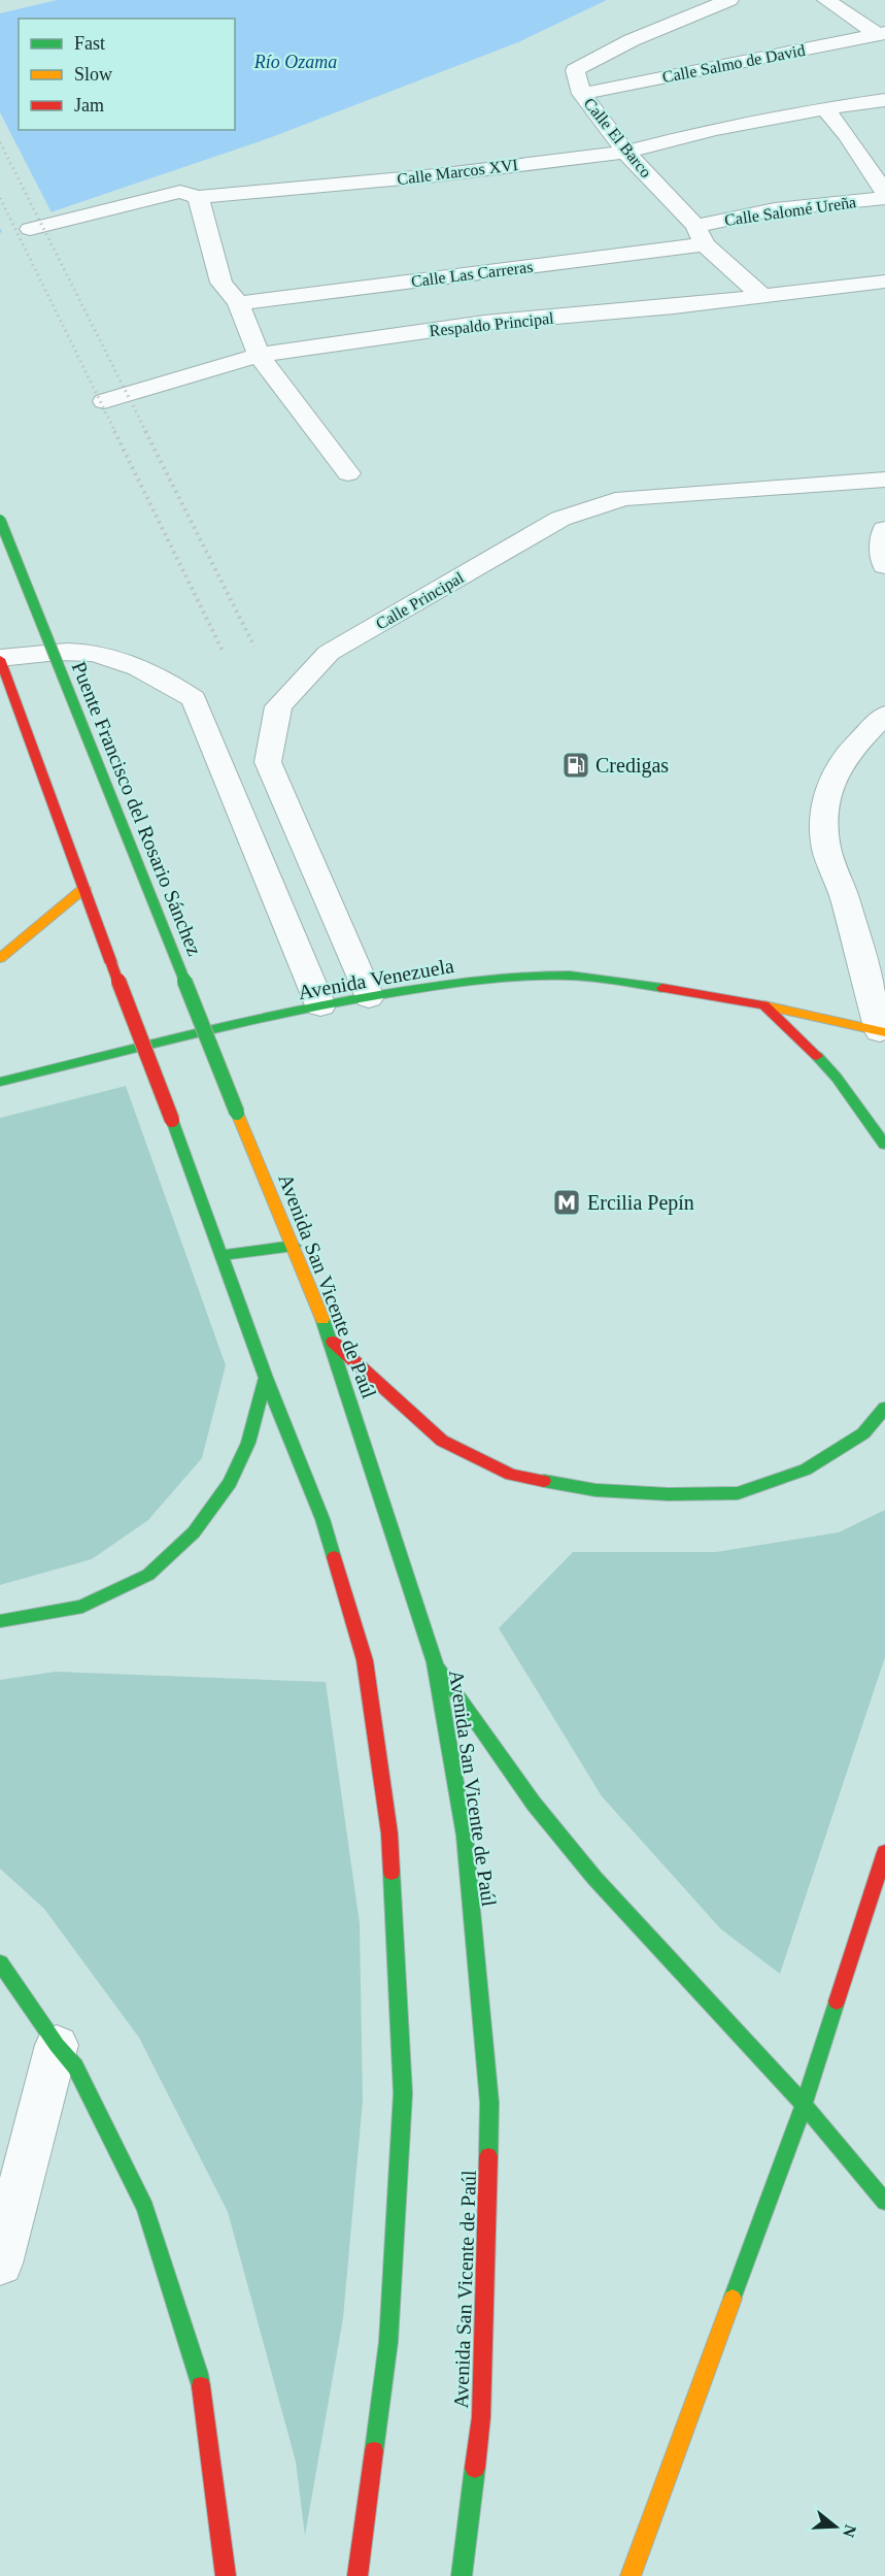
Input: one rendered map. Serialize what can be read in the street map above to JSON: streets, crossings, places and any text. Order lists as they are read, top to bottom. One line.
{"streets":{"main road":["Puente Francisco del Rosario Sánchez","Avenida Venezuela","Avenida San Vicente de Paúl"],"street":["Calle Salmo de David","Calle El Barco","Calle Marcos XVI","Calle Salomé Ureña","Calle Las Carreras","Respaldo Principal","Calle Principal"]},"crossings":[["Calle Salmo de David","Calle El Barco"],["Calle El Barco","Calle Marcos XVI"],["Calle El Barco","Calle Salomé Ureña"],["Calle El Barco","Calle Las Carreras"],["Calle El Barco","Respaldo Principal"],["Calle Salomé Ureña","Calle Las Carreras"],["Calle Principal","Avenida Venezuela"],["Puente Francisco del Rosario Sánchez","Avenida San Vicente de Paúl"]],"water":["Río Ozama"],"places":{"fuel station":["Credigas"],"metro station":["Ercilia Pepín"]},"legend":["Fast","Slow","Jam"],"north":"right"}
